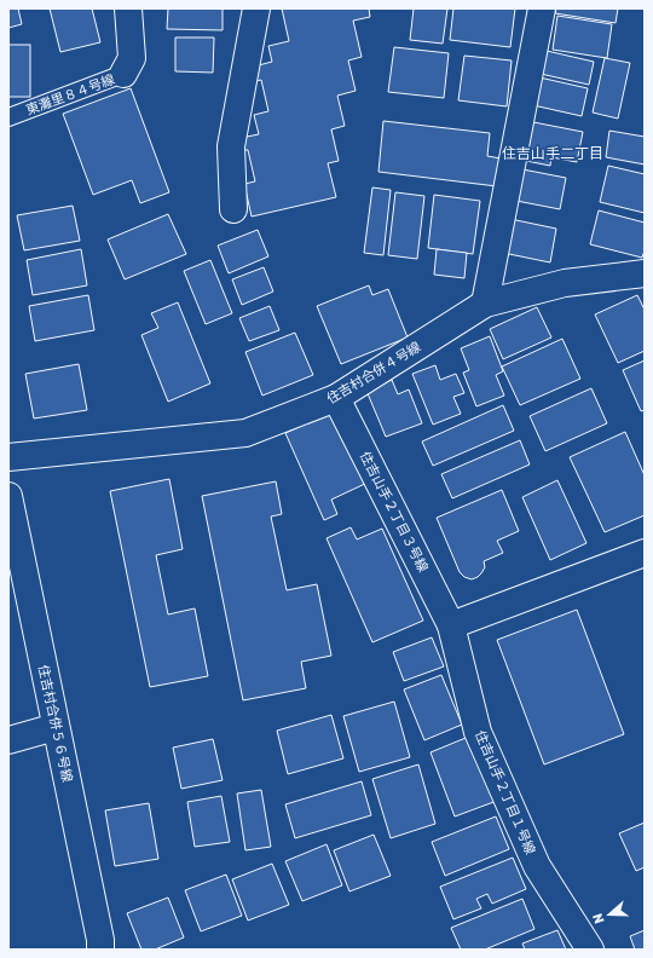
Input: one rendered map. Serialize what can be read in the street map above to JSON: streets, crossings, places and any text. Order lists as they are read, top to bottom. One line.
{"streets":{"street":["東灘里８４号線","住吉村合併４号線","住吉山手２丁目３号線","住吉村合併５６号線","住吉山手２丁目１号線"]},"crossings":[["住吉村合併４号線","住吉山手２丁目３号線"],["住吉山手２丁目３号線","住吉山手２丁目１号線"]],"districts":["住吉山手二丁目"],"north":"left"}
